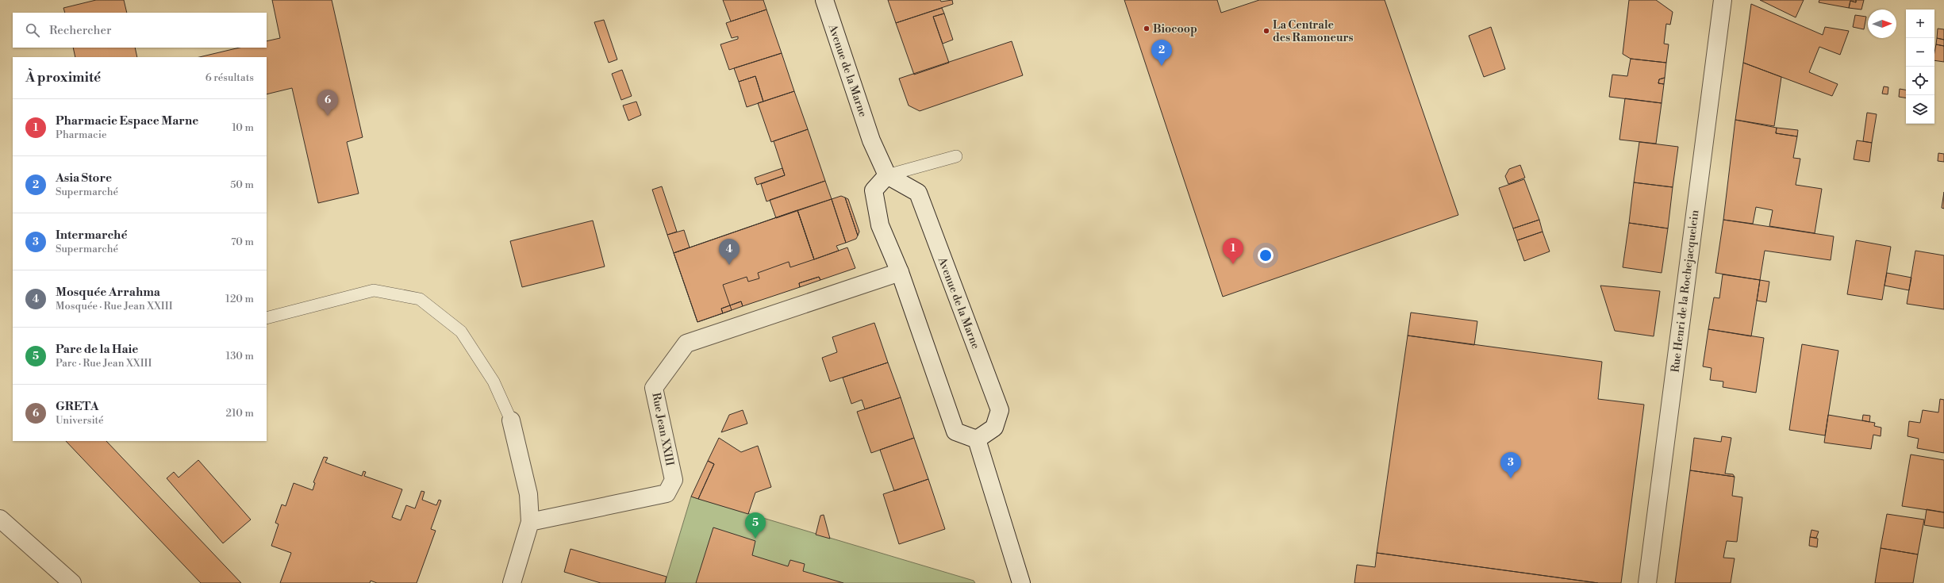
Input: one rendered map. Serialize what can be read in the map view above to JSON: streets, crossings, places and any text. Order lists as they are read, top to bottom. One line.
{"streets":{"street":["Avenue de la Marne","Rue Henri de la Rochejacquelein","Rue Jean XXIII"]},"places":["Biocoop","La Centrale des Ramoneurs"],"north":"right","page":{"map_buttons":["+","−"],"search":"Rechercher","pins":["2","6","1","4","3","5"],"heading":["À proximité","6 résultats"],"list":[{"mark":"1","name":"Pharmacie Espace Marne","note":"Pharmacie","value":"10 m"},{"mark":"2","name":"Asia Store","note":"Supermarché","value":"50 m"},{"mark":"3","name":"Intermarché","note":"Supermarché","value":"70 m"},{"mark":"4","name":"Mosquée Arrahma","note":"Mosquée · Rue Jean XXIII","value":"120 m"},{"mark":"5","name":"Parc de la Haie","note":"Parc · Rue Jean XXIII","value":"130 m"},{"mark":"6","name":"GRETA","note":"Université","value":"210 m"}]}}
